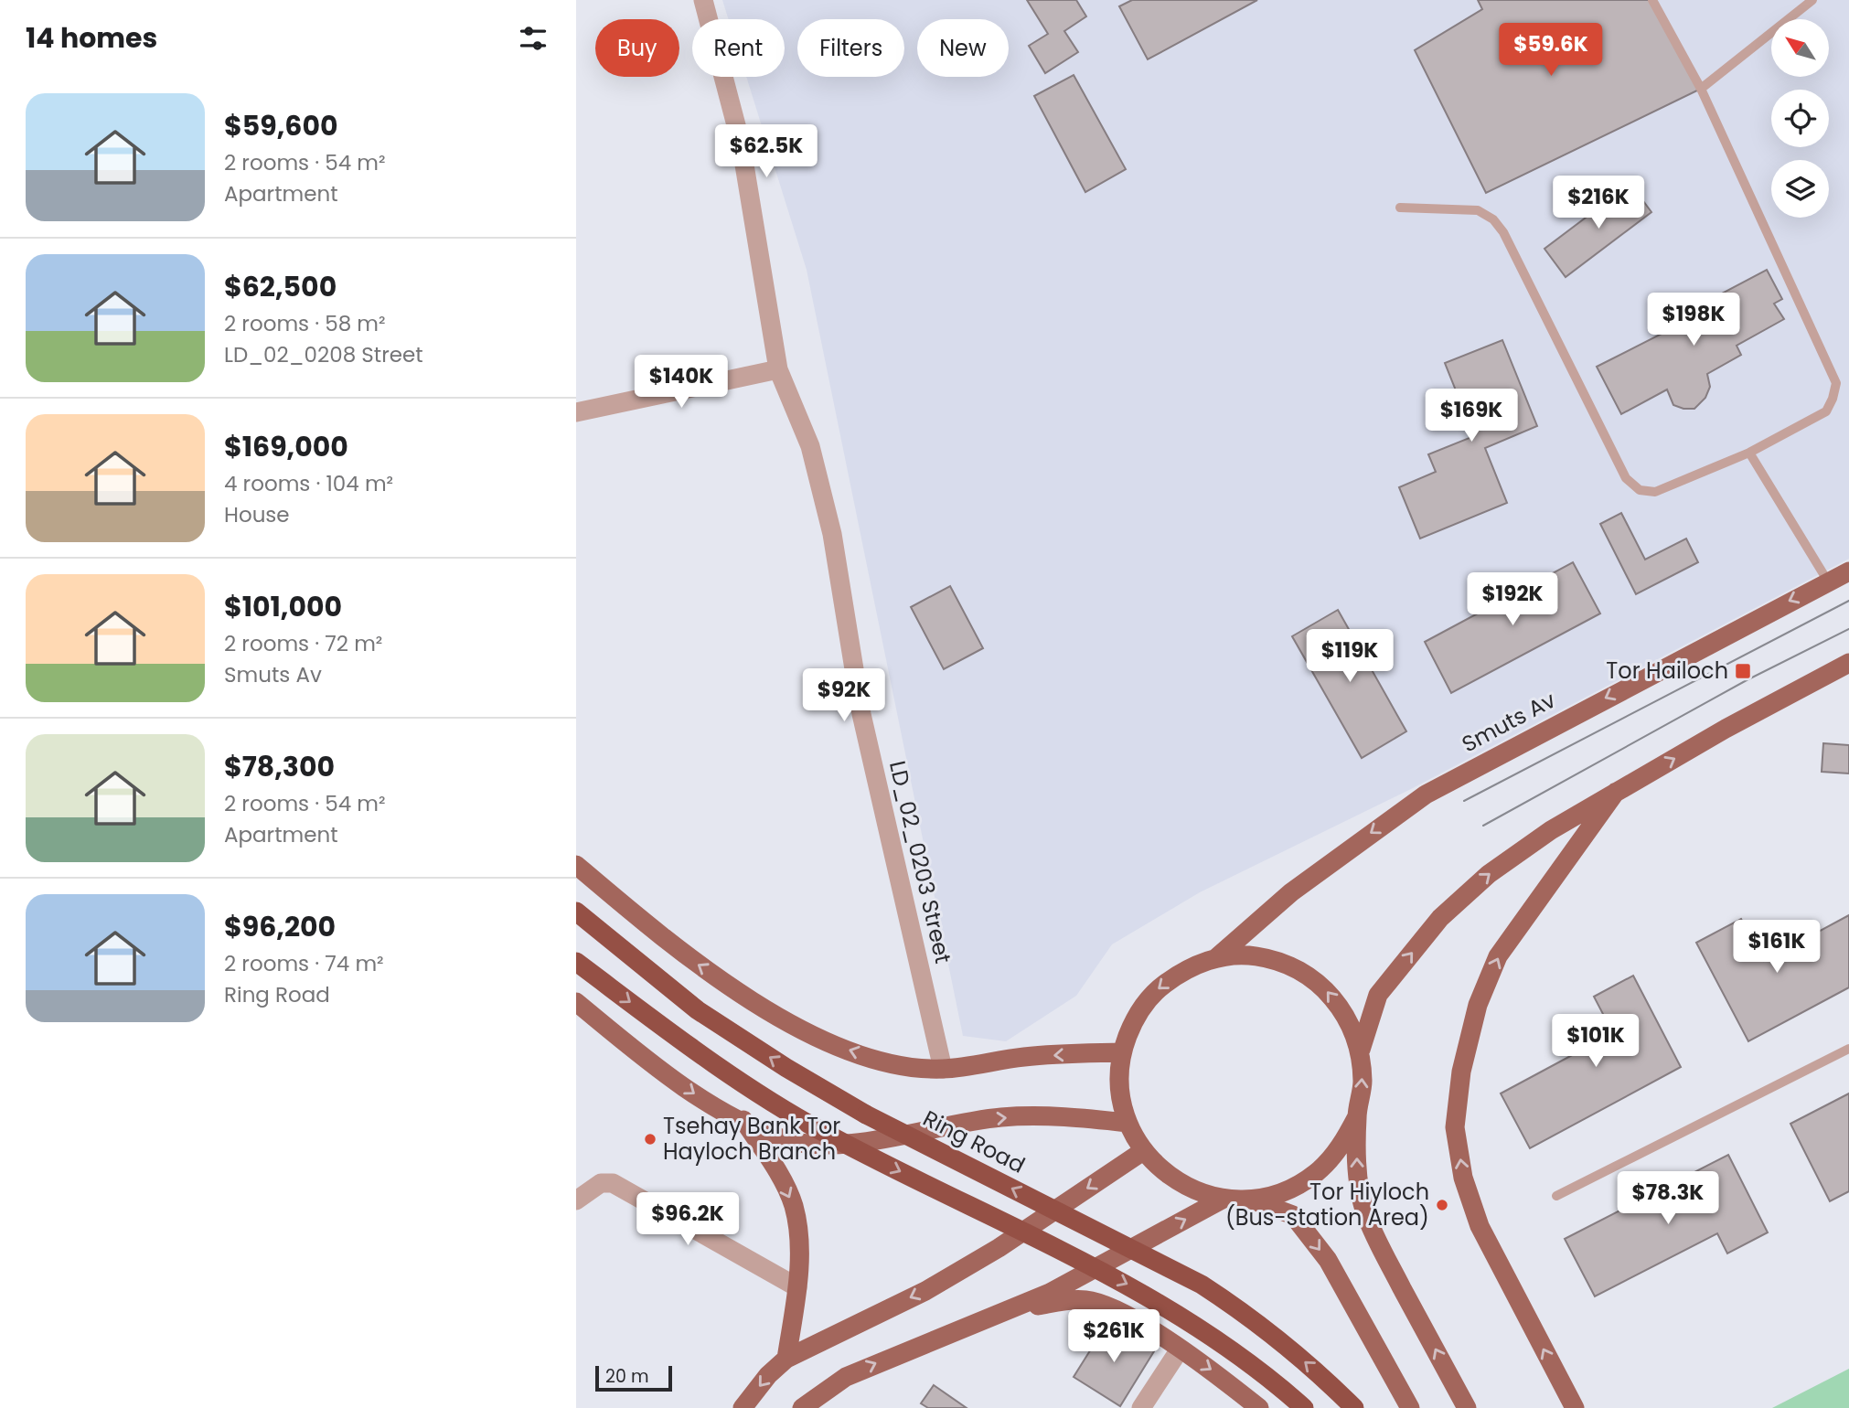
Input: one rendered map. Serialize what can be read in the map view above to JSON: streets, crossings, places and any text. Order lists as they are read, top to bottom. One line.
{"streets":{"highway":["Ring Road"],"main road":["Smuts Av"],"street":["LD_02_0203 Street"]},"places":{"transit":["Tor Hailoch"],"other":["Tsehay Bank Tor Hayloch Branch","Tor Hiyloch (Bus-station Area)"]},"scale_bar":"20 m","north":"top left","page":{"heading":"14 homes","chip":["Buy","Rent","Filters","New"],"price":["$59.6K","$62.5K","$216K","$198K","$140K","$169K","$192K","$119K","$92K","$161K","$101K","$78.3K","$96.2K","$261K"],"list":[{"name":"$59,600","note":"2 rooms · 54 m² · Apartment"},{"name":"$62,500","note":"2 rooms · 58 m² · LD_02_0208 Street"},{"name":"$169,000","note":"4 rooms · 104 m² · House"},{"name":"$101,000","note":"2 rooms · 72 m² · Smuts Av"},{"name":"$78,300","note":"2 rooms · 54 m² · Apartment"},{"name":"$96,200","note":"2 rooms · 74 m² · Ring Road"}],"scale":"20 m"}}
